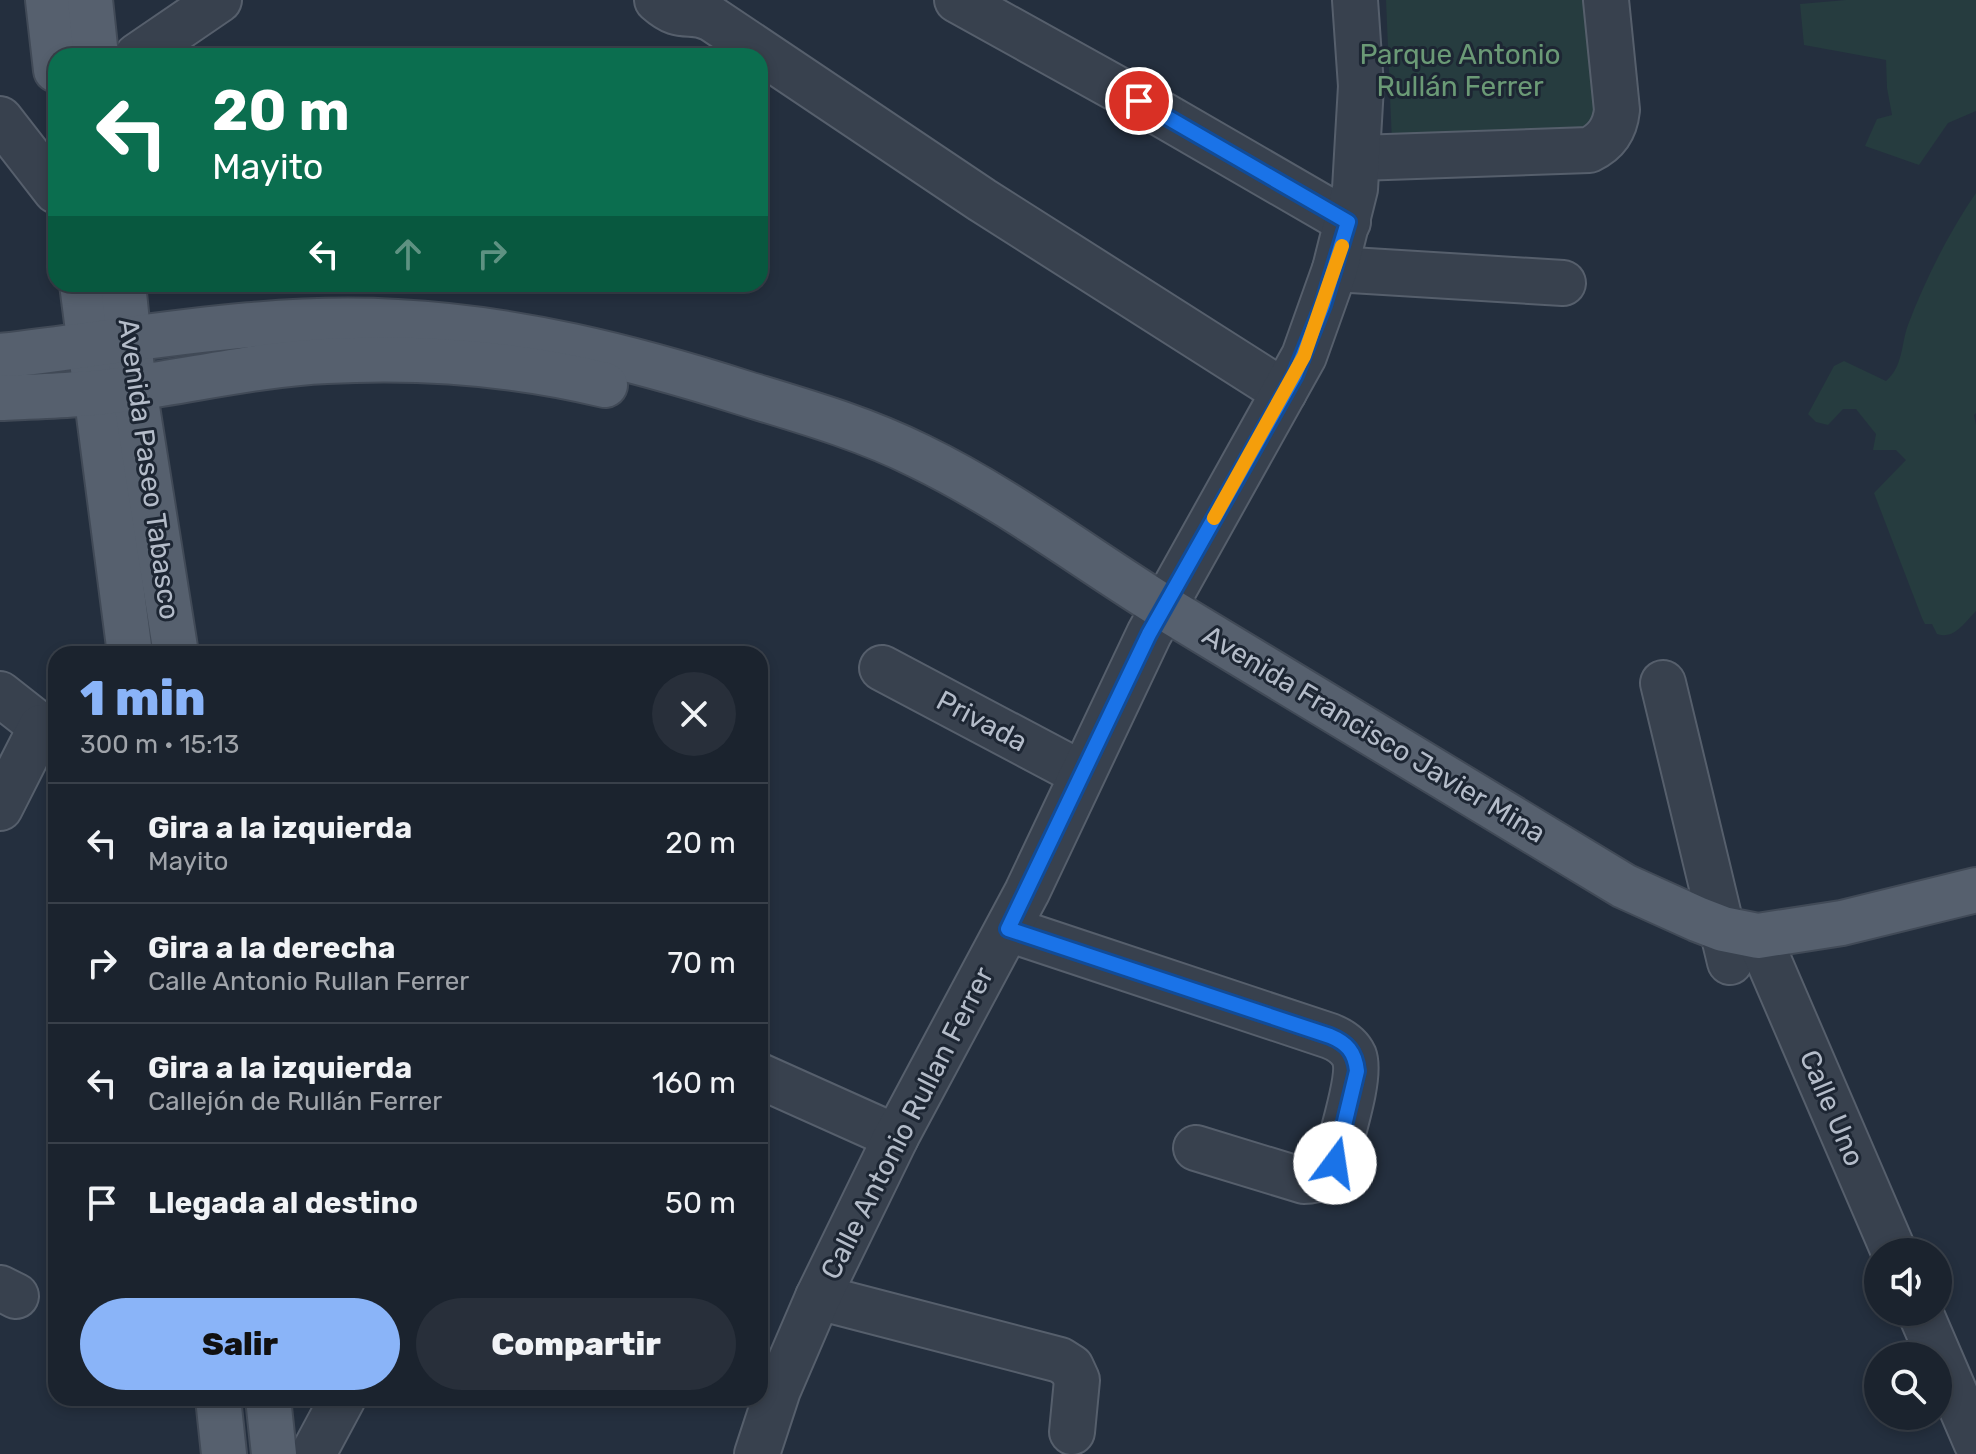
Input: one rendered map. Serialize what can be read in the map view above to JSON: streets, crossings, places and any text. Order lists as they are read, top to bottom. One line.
{"streets":{"main road":["Avenida Paseo Tabasco","Avenida Francisco Javier Mina"],"street":["Privada","Calle Uno","Calle Antonio Rullan Ferrer"]},"crossings":[["Avenida Paseo Tabasco","Avenida Francisco Javier Mina"],["Privada","Calle Antonio Rullan Ferrer"],["Avenida Francisco Javier Mina","Calle Uno"],["Avenida Francisco Javier Mina","Calle Antonio Rullan Ferrer"]],"parks":["Parque Antonio Rullán Ferrer"],"page":{"turn":["20 m","Mayito"],"heading":["1 min","300 m · 15:13"],"list":[{"name":"Gira a la izquierda","note":"Mayito","value":"20 m"},{"name":"Gira a la derecha","note":"Calle Antonio Rullan Ferrer","value":"70 m"},{"name":"Gira a la izquierda","note":"Callejón de Rullán Ferrer","value":"160 m"},{"name":"Llegada al destino","value":"50 m"}],"buttons":["Salir","Compartir"]}}
